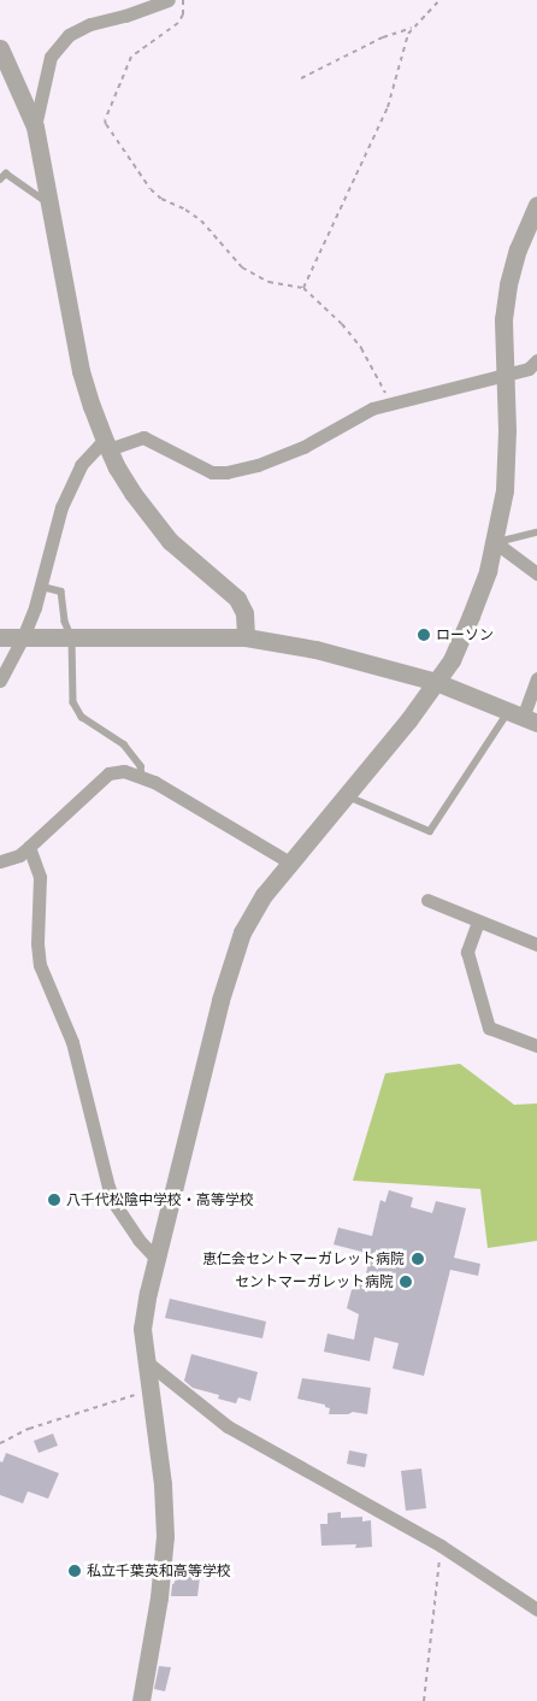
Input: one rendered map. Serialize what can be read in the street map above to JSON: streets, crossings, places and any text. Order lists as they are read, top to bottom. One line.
{"places":["ローソン","八千代松陰中学校・高等学校","恵仁会セントマーガレット病院","セントマーガレット病院","私立千葉英和高等学校"]}
